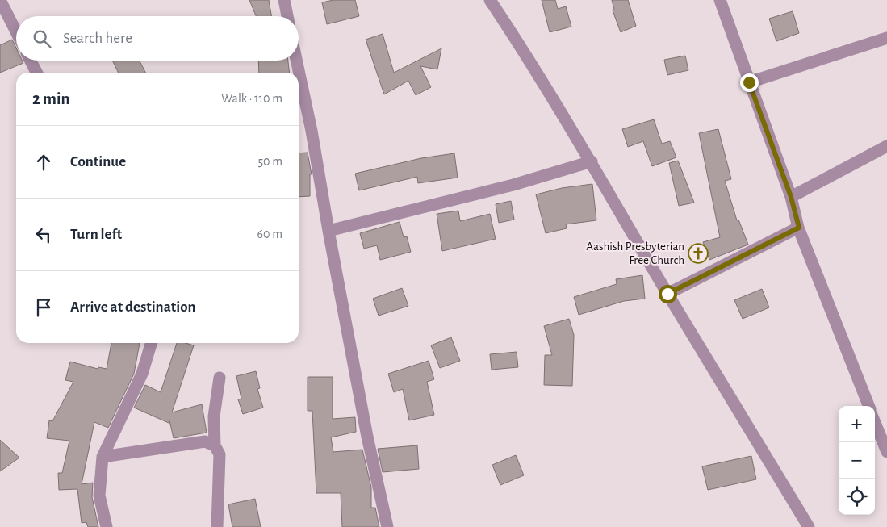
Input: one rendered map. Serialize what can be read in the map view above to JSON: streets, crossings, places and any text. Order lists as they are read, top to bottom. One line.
{"places":{"church":["Aashish Presbyterian Free Church"]},"page":{"search":"Search here","heading":["2 min","Walk · 110 m"],"list":[["Continue","50 m"],["Turn left","60 m"],"Arrive at destination"],"map_buttons":["+","−"]}}
